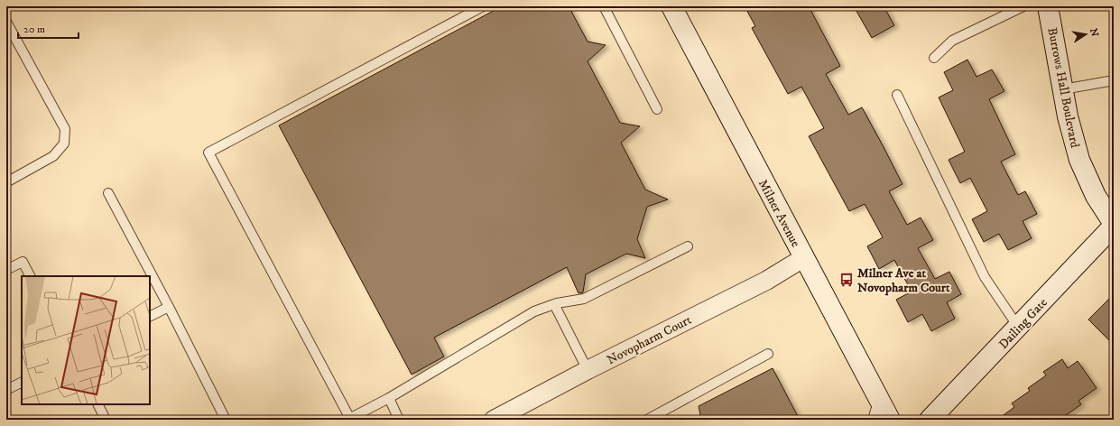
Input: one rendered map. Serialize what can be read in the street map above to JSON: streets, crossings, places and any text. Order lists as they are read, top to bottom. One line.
{"streets":{"street":["Burrows Hall Boulevard","Milner Avenue","Dailing Gate","Novopharm Court"]},"crossings":[["Burrows Hall Boulevard","Dailing Gate"],["Milner Avenue","Novopharm Court"]],"places":{"bus stop":["Milner Ave at Novopharm Court"]},"scale_bar":"20 m","north":"right"}
